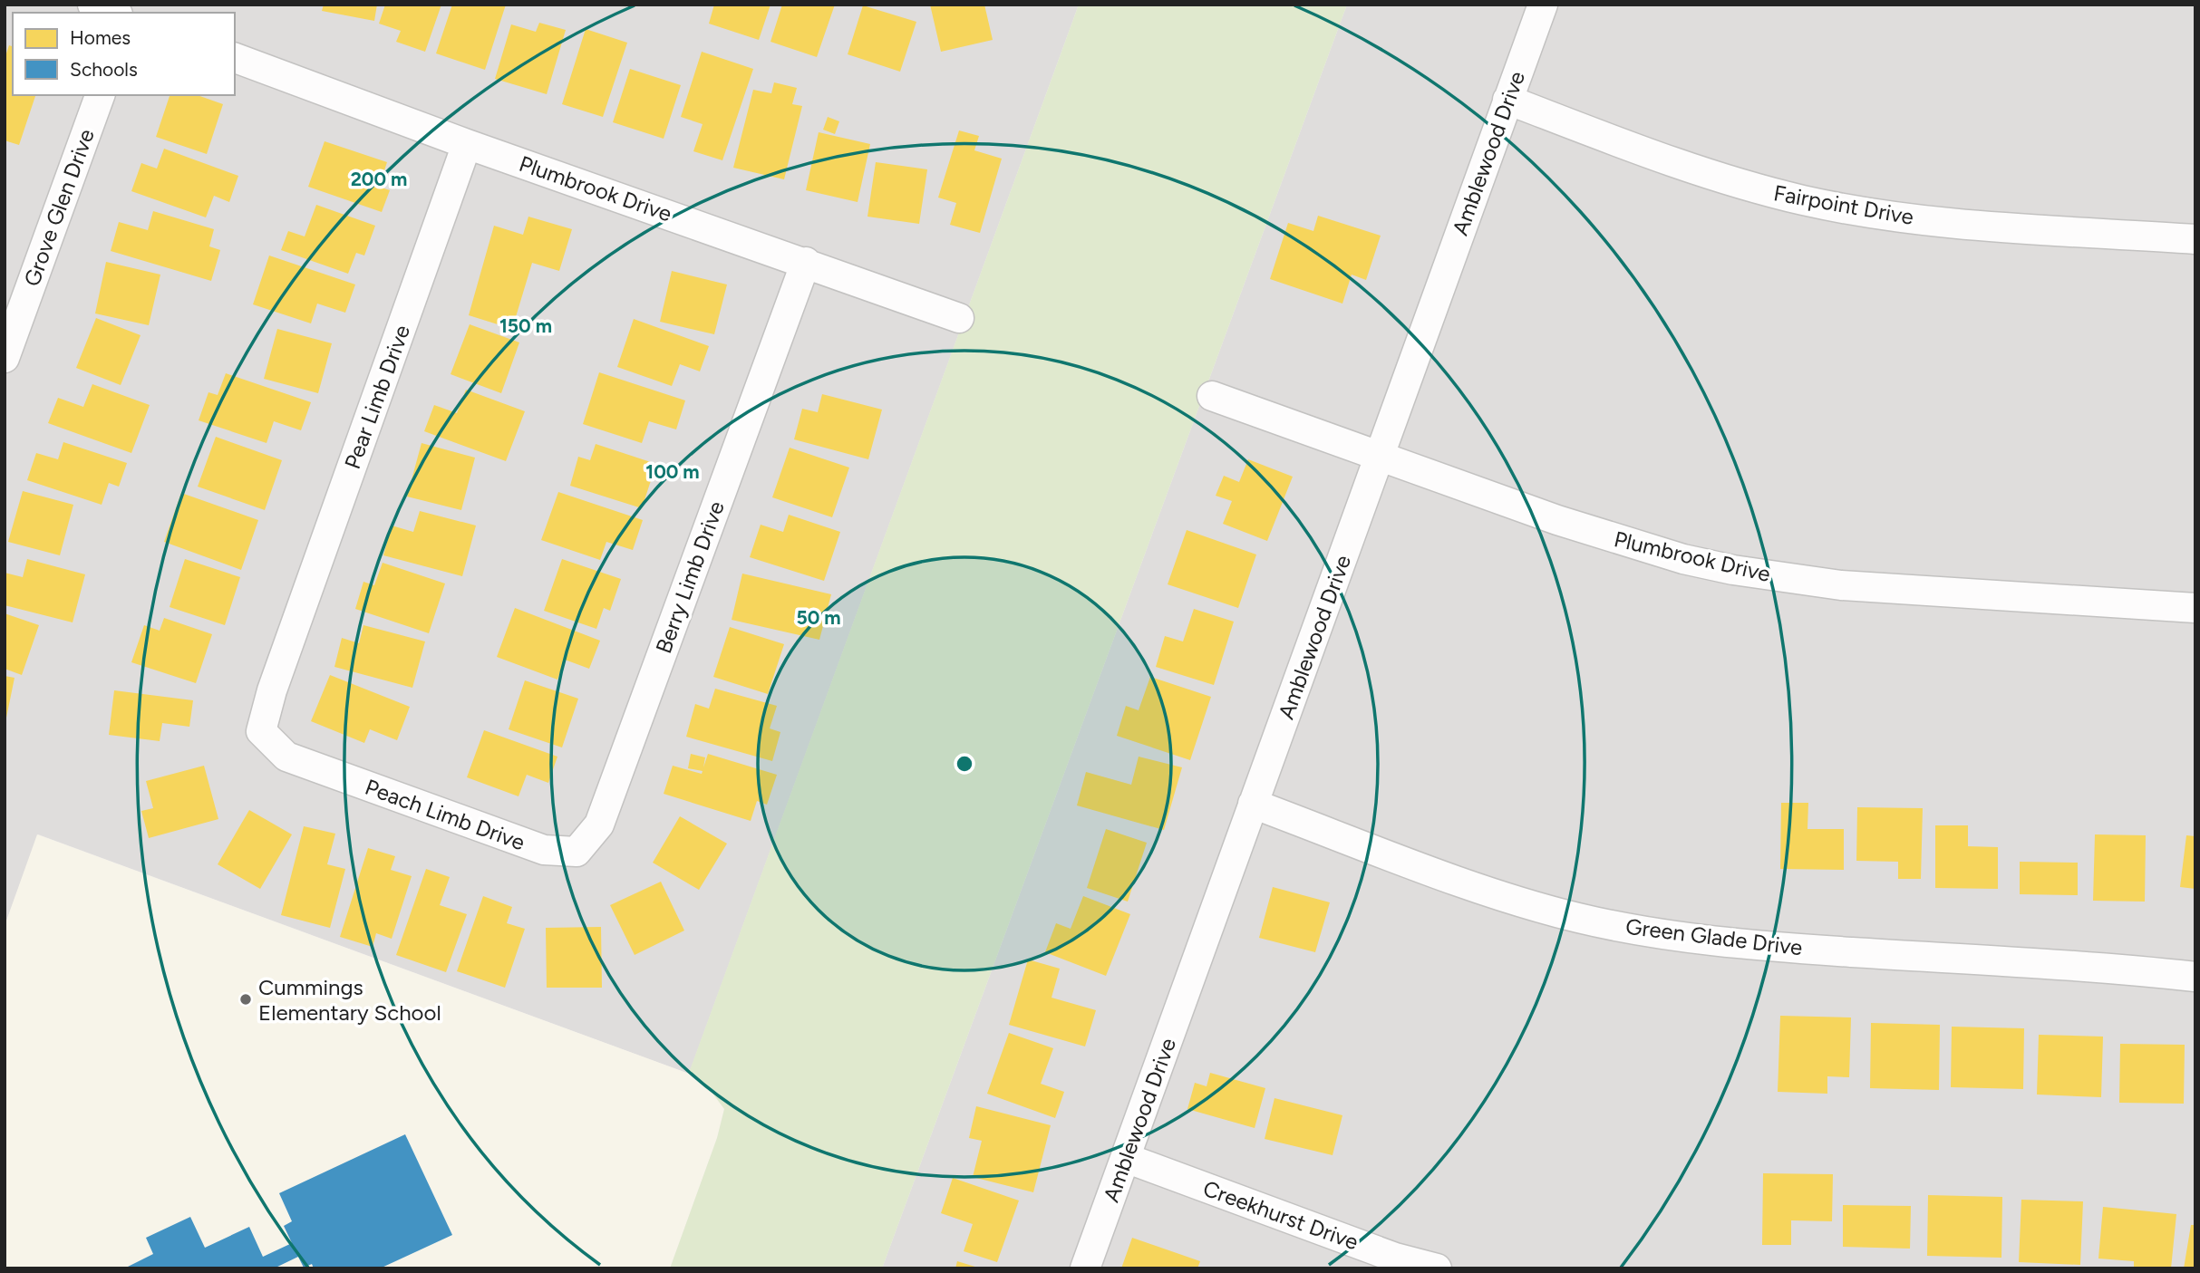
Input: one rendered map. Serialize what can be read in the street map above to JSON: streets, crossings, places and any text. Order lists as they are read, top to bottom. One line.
{"streets":{"street":["Amblewood Drive","Plumbrook Drive","Fairpoint Drive","Grove Glen Drive","Pear Limb Drive","Berry Limb Drive","Peach Limb Drive","Green Glade Drive","Creekhurst Drive"]},"crossings":[["Amblewood Drive","Plumbrook Drive"],["Amblewood Drive","Fairpoint Drive"],["Amblewood Drive","Green Glade Drive"],["Amblewood Drive","Creekhurst Drive"],["Plumbrook Drive","Pear Limb Drive"],["Plumbrook Drive","Berry Limb Drive"],["Pear Limb Drive","Peach Limb Drive"],["Berry Limb Drive","Peach Limb Drive"]],"places":["Cummings Elementary School"],"legend":["Homes","Schools"],"rings":["200 m","150 m","100 m","50 m"]}
